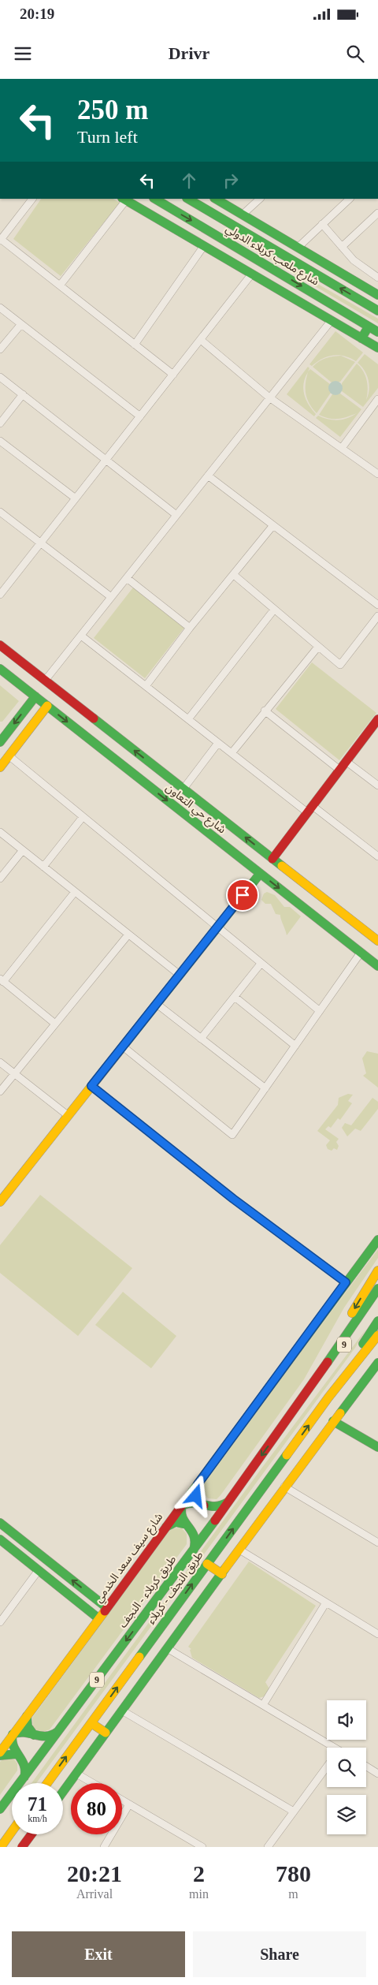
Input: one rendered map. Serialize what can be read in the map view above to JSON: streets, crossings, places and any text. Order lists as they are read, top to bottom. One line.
{"streets":{"main road":["شارع ملعب كربلاء الدولي","شارع حي التعاون","9","شارع سيف سعد الخدمي","طريق النجف - كربلاء","طريق كربلاء - النجف"]},"crossings":[["9","طريق النجف - كربلاء"],["9","طريق كربلاء - النجف"]],"page":{"status":"20:19","header":"Drivr","turn":["250 m","Turn left"],"speed":"71 km/h","limit":"80","eta":["20:21","Arrival","2","min","780","m"],"buttons":["Exit","Share"]}}
